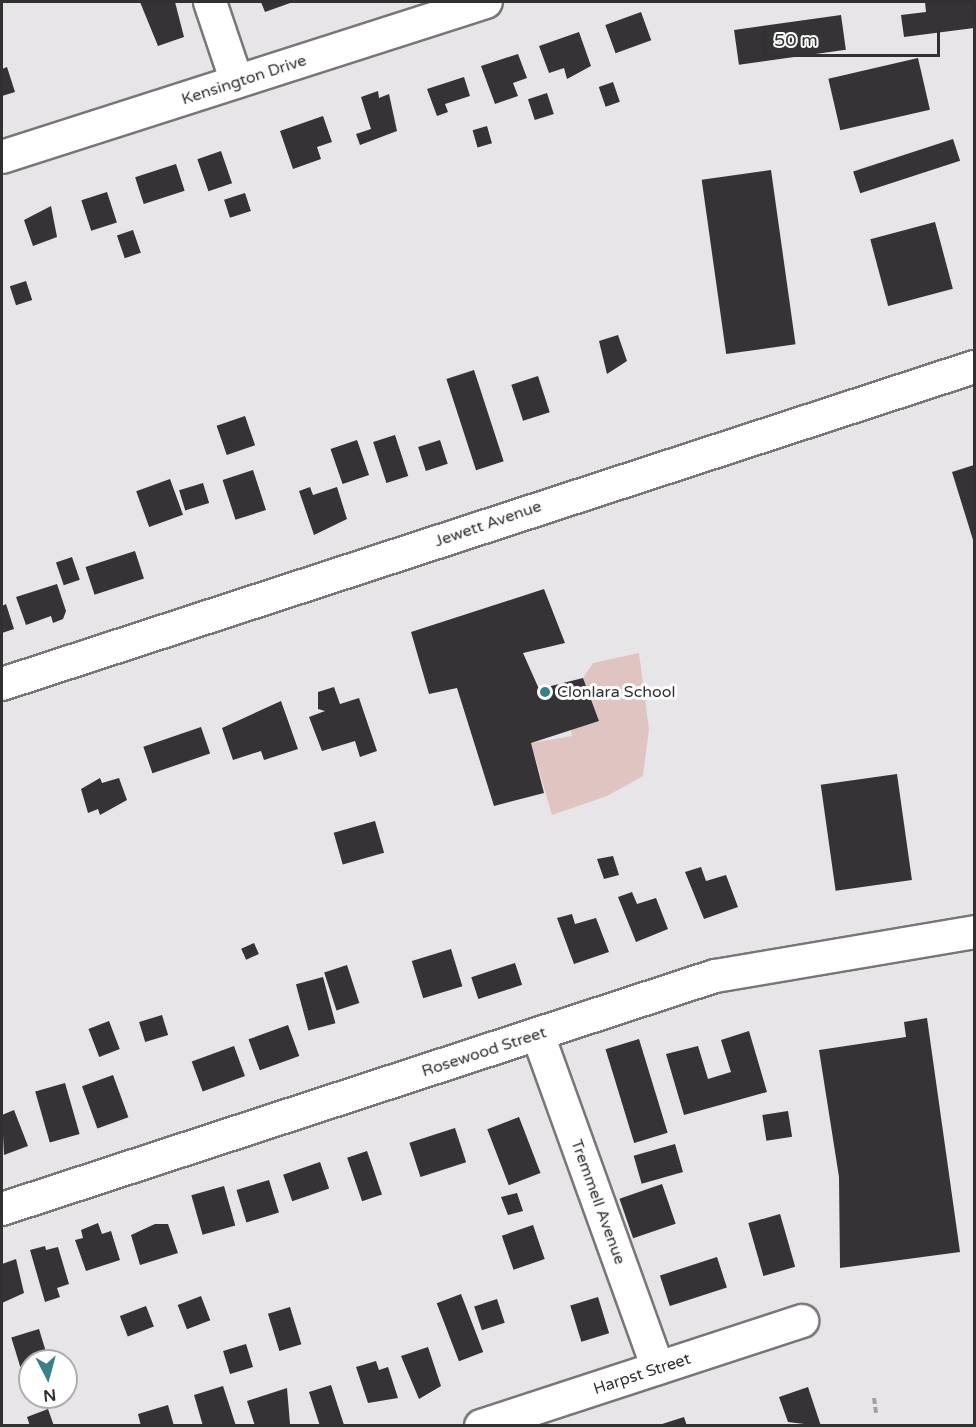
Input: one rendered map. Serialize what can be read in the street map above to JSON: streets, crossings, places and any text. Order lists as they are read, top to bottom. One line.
{"streets":{"street":["Kensington Drive","Jewett Avenue","Rosewood Street","Tremmell Avenue","Harpst Street"]},"crossings":[["Rosewood Street","Tremmell Avenue"],["Tremmell Avenue","Harpst Street"]],"places":["Clonlara School"],"scale_bar":"50 m","north":"bottom"}
